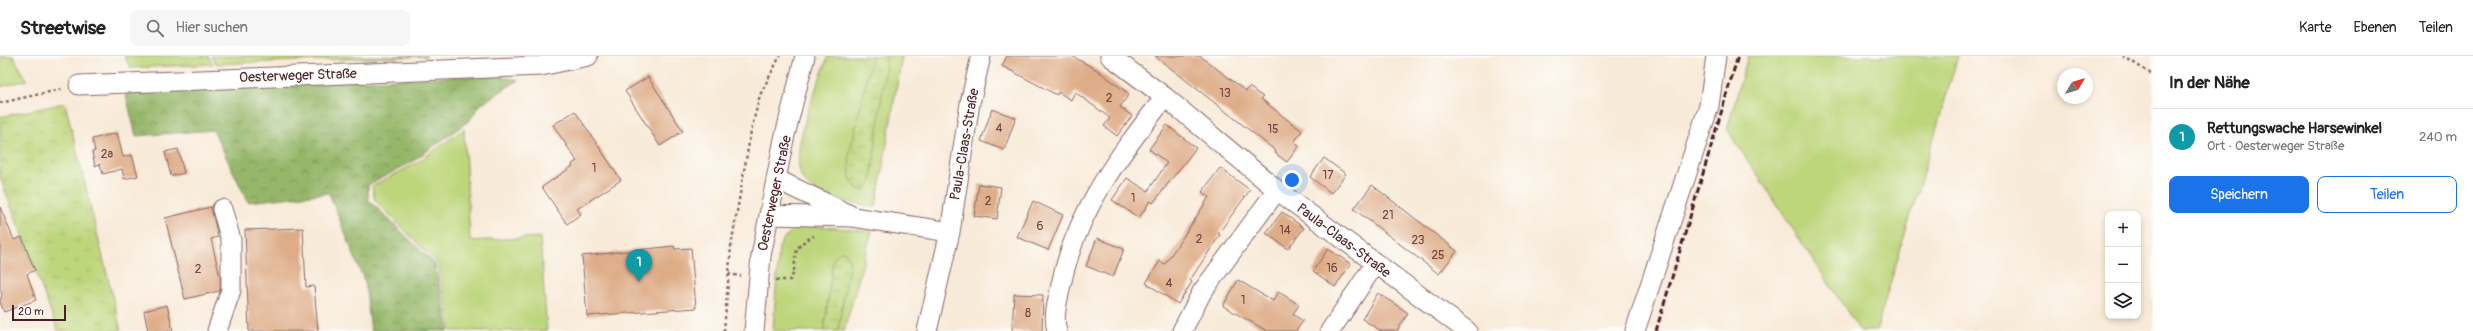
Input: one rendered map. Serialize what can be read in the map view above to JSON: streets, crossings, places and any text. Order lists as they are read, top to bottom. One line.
{"streets":{"street":["Oesterweger Straße","Paula-Claas-Straße"]},"house_numbers":["13","2","4","15","2a","1","17","1","2","21","6","14","2","23","25","16","2","4","1","8"],"scale_bar":"20 m","north":"top right","page":{"header":"Streetwise","search":"Hier suchen","nav":["Karte","Ebenen","Teilen"],"heading":"In der Nähe","list":[{"mark":"1","name":"Rettungswache Harsewinkel","note":"Ort · Oesterweger Straße","value":"240 m"}],"buttons":["Speichern","Teilen"],"map_buttons":["+","−"],"pins":"1","scale":"20 m"}}
